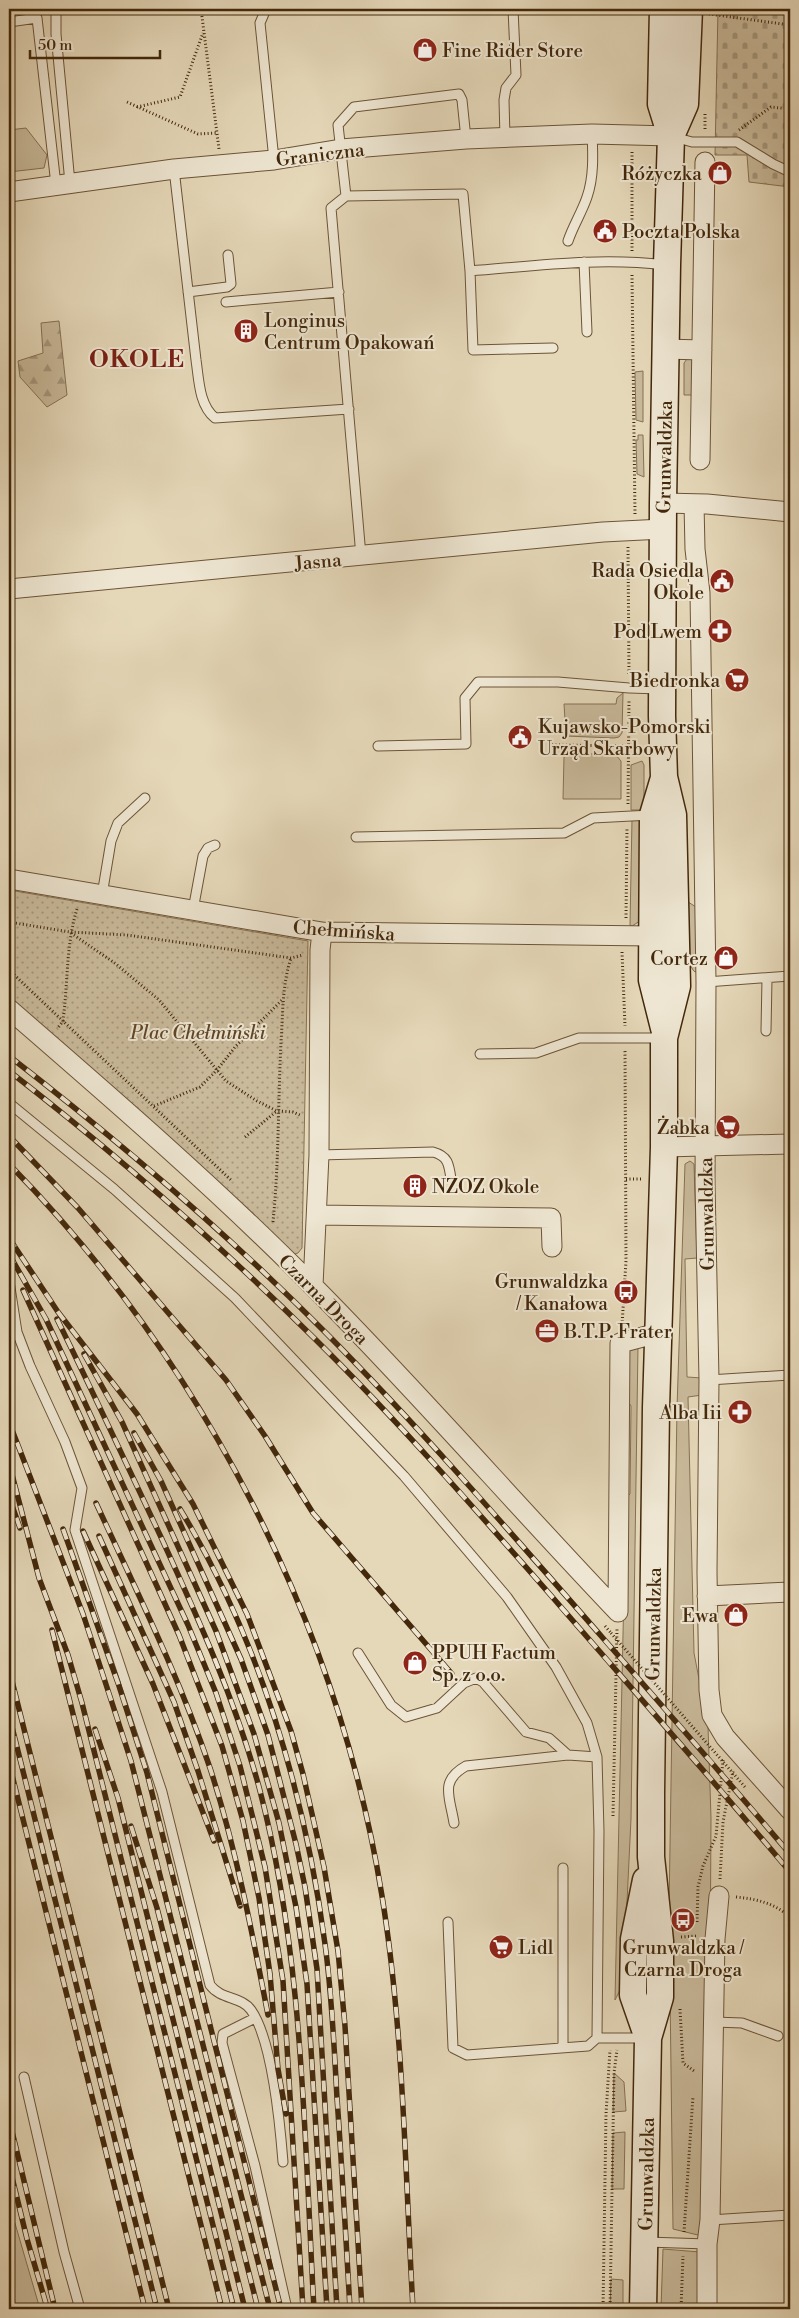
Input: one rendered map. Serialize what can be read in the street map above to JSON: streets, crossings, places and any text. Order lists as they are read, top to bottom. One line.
{"streets":{"main road":["Grunwaldzka"],"street":["Graniczna","Jasna","Chełmińska","Czarna Droga"]},"crossings":[["Graniczna","Grunwaldzka"],["Grunwaldzka","Jasna"],["Grunwaldzka","Chełmińska"]],"districts":["OKOLE"],"parks":["Plac Chełmiński"],"places":{"shop":["Fine Rider Store","Różyczka","Cortez","Ewa","PPUH Factum Sp. z o.o."],"public building":["Poczta Polska","Rada Osiedla Okole","Kujawsko-Pomorski Urząd Skarbowy"],"building":["Longinus Centrum Opakowań","NZOZ Okole"],"pharmacy":["Pod Lwem","Alba Iii"],"supermarket":["Biedronka","Żabka","Lidl"],"bus stop":["Grunwaldzka / Kanałowa","Grunwaldzka / Czarna Droga"],"office":["B.T.P. Frater"]},"scale_bar":"50 m"}
